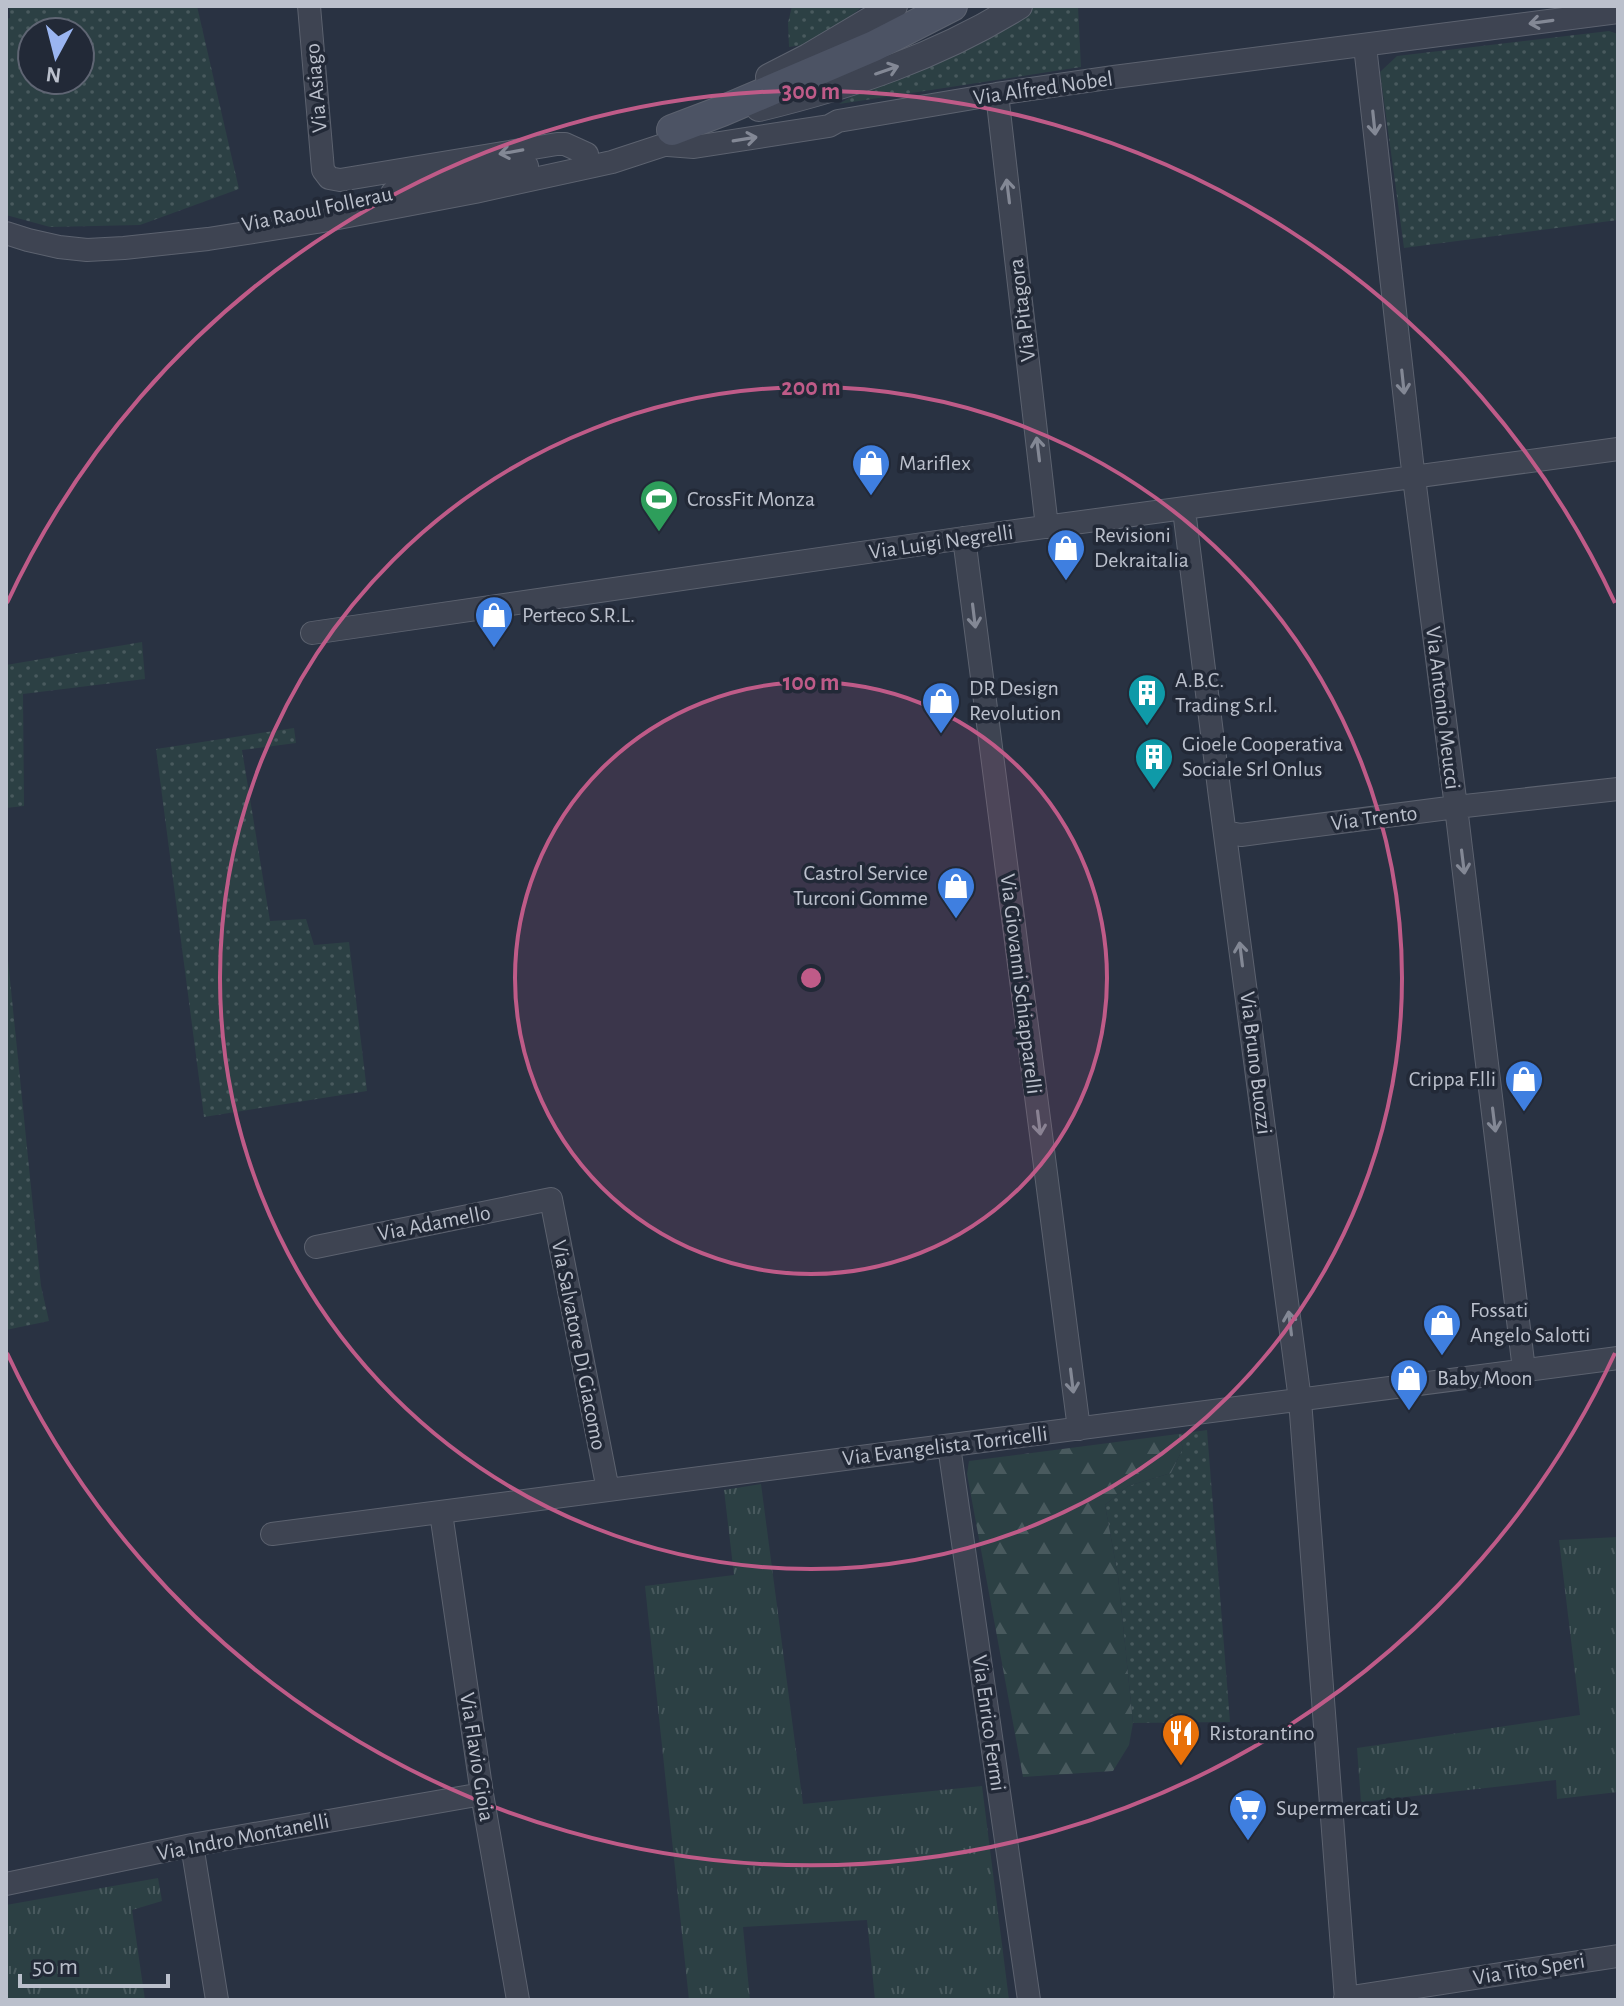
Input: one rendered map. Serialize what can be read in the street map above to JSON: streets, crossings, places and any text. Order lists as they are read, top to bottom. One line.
{"streets":{"street":["Via Asiago","Via Alfred Nobel","Via Raoul Follerau","Via Pitagora","Via Luigi Negrelli","Via Antonio Meucci","Via Trento","Via Giovanni Schiapparelli","Via Bruno Buozzi","Via Adamello","Via Salvatore Di Giacomo","Via Evangelista Torricelli","Via Enrico Fermi","Via Flavio Gioia","Via Indro Montanelli","Via Tito Speri"]},"crossings":[["Via Asiago","Via Alfred Nobel"],["Via Alfred Nobel","Via Raoul Follerau"],["Via Alfred Nobel","Via Pitagora"],["Via Alfred Nobel","Via Antonio Meucci"],["Via Pitagora","Via Luigi Negrelli"],["Via Luigi Negrelli","Via Antonio Meucci"],["Via Luigi Negrelli","Via Giovanni Schiapparelli"],["Via Luigi Negrelli","Via Bruno Buozzi"],["Via Antonio Meucci","Via Trento"],["Via Antonio Meucci","Via Evangelista Torricelli"],["Via Trento","Via Bruno Buozzi"],["Via Giovanni Schiapparelli","Via Evangelista Torricelli"],["Via Bruno Buozzi","Via Evangelista Torricelli"],["Via Bruno Buozzi","Via Tito Speri"],["Via Adamello","Via Salvatore Di Giacomo"],["Via Salvatore Di Giacomo","Via Evangelista Torricelli"],["Via Evangelista Torricelli","Via Enrico Fermi"],["Via Evangelista Torricelli","Via Flavio Gioia"],["Via Flavio Gioia","Via Indro Montanelli"]],"one_way":["Via Pitagora","Via Antonio Meucci","Via Giovanni Schiapparelli","Via Bruno Buozzi"],"places":{"shop":["Mariflex","Revisioni Dekraitalia","Perteco S.R.L.","DR Design Revolution","Castrol Service Turconi Gomme","Crippa F.lli","Fossati Angelo Salotti","Baby Moon"],"sports":["CrossFit Monza"],"building":["A.B.C. Trading S.r.l.","Gioele Cooperativa Sociale Srl Onlus"],"restaurant":["Ristorantino"],"supermarket":["Supermercati U2"]},"scale_bar":"50 m","north":"bottom","rings":["300 m","200 m","100 m"]}
